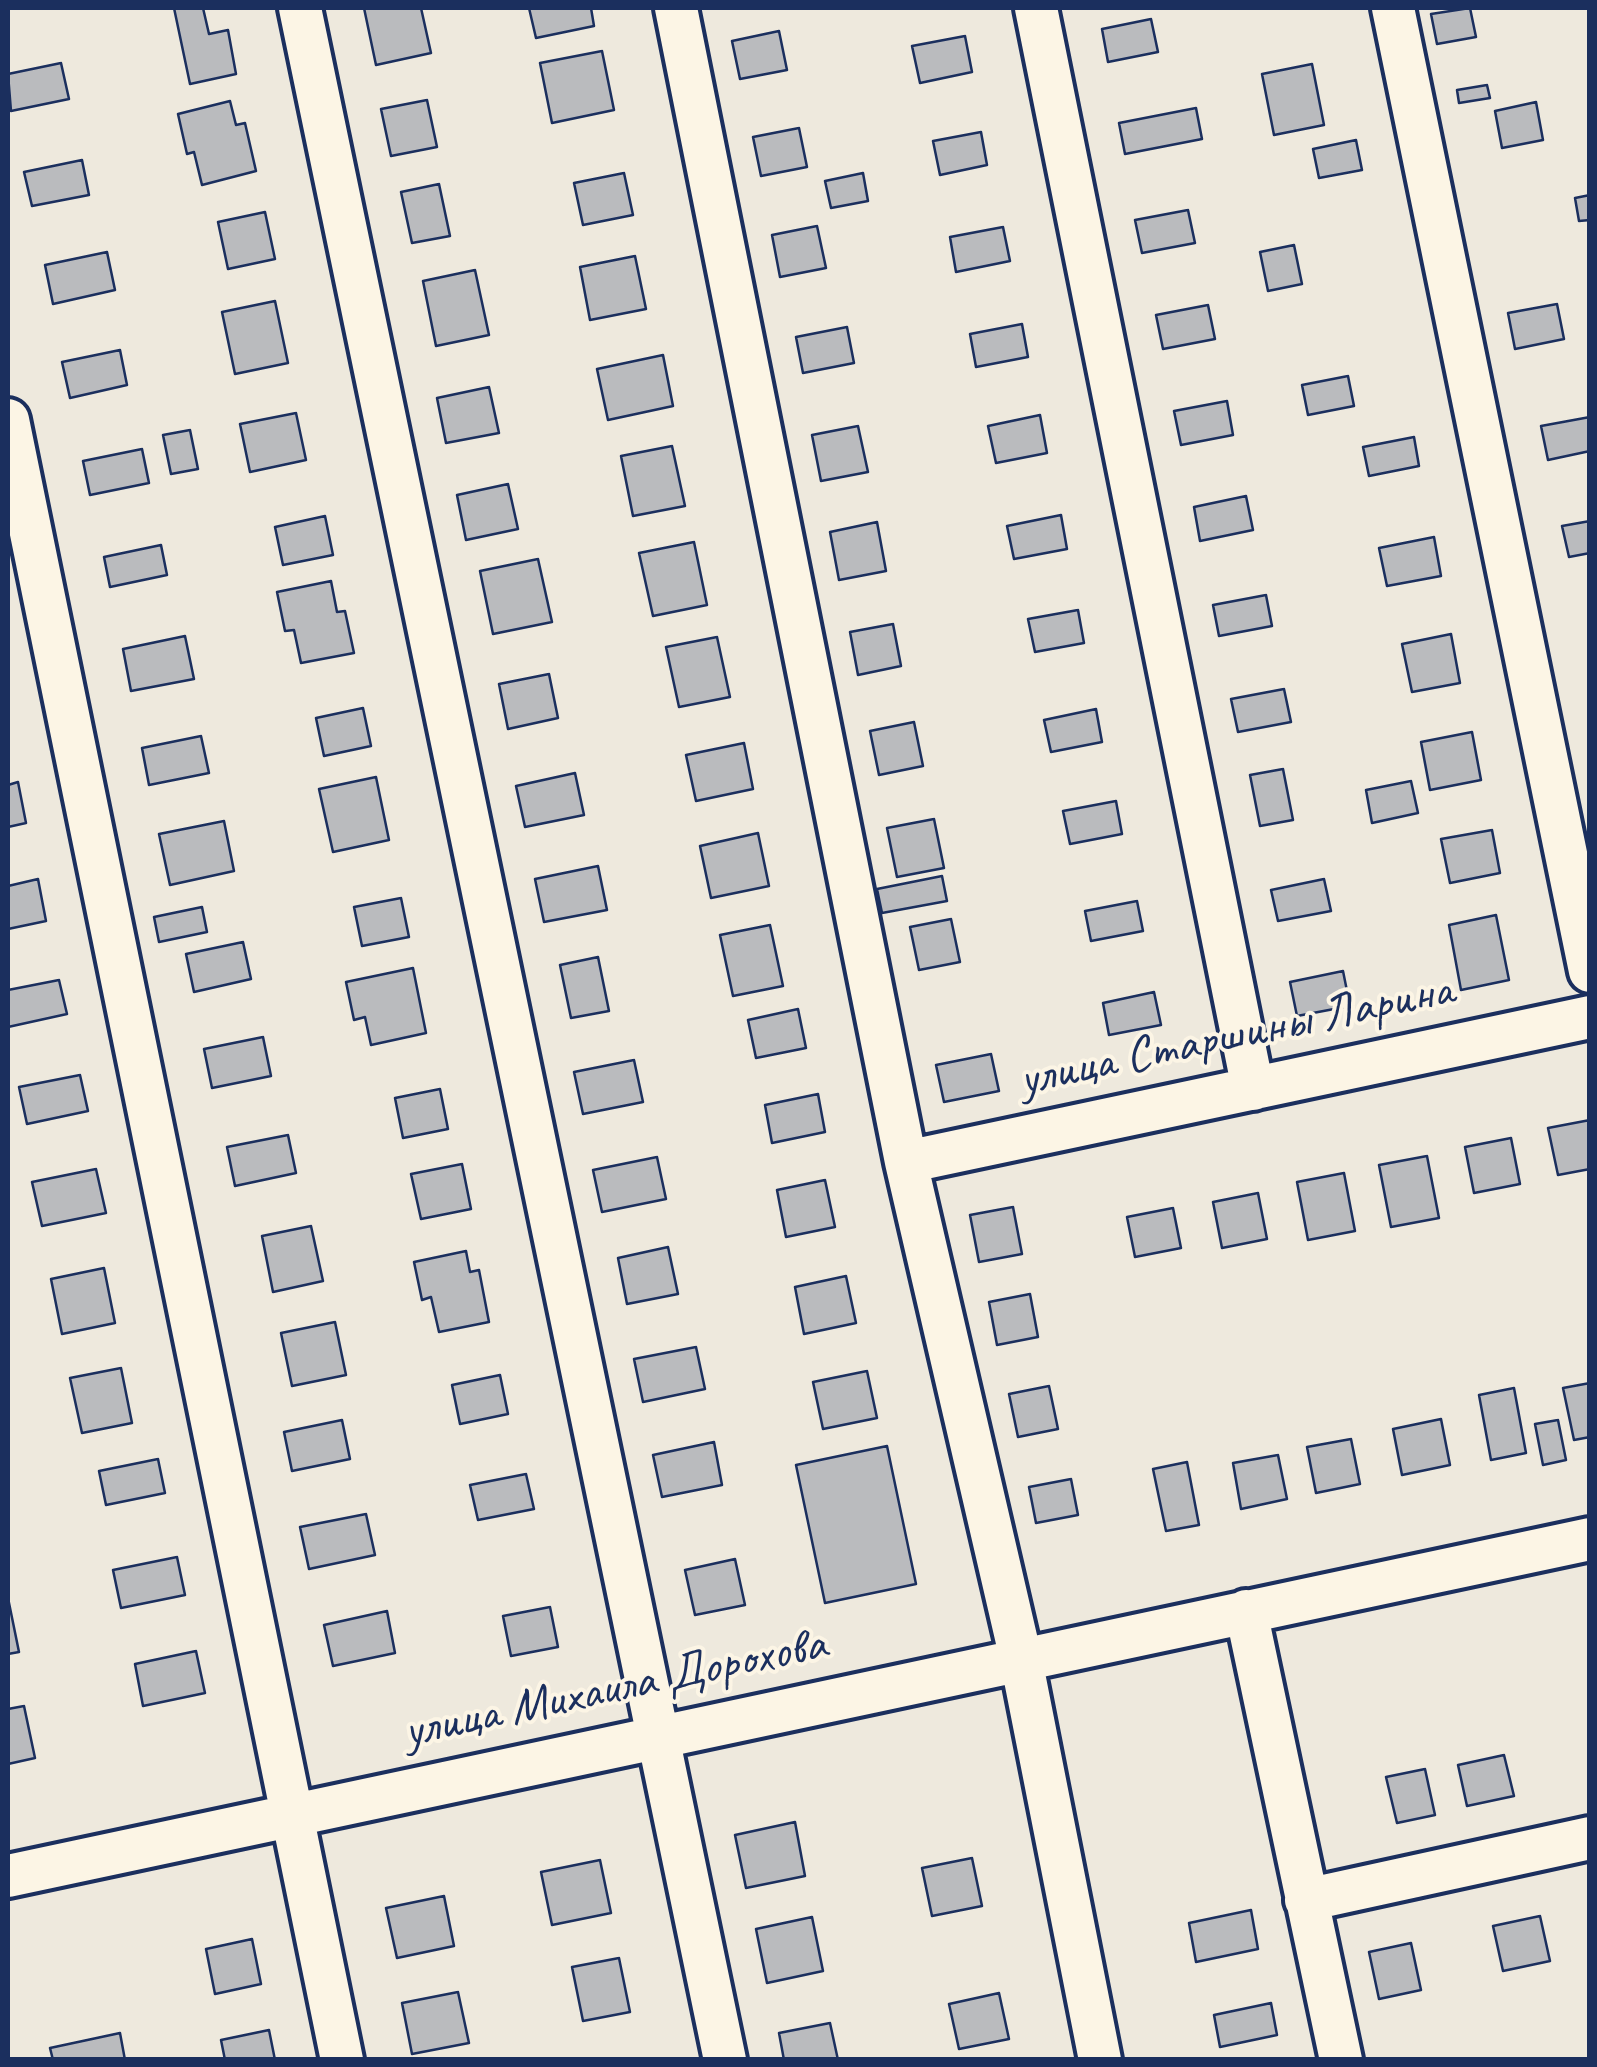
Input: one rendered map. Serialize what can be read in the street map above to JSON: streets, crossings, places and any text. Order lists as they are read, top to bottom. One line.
{"streets":{"street":["улица Старшины Ларина","улица Михаила Дорохова"]}}
